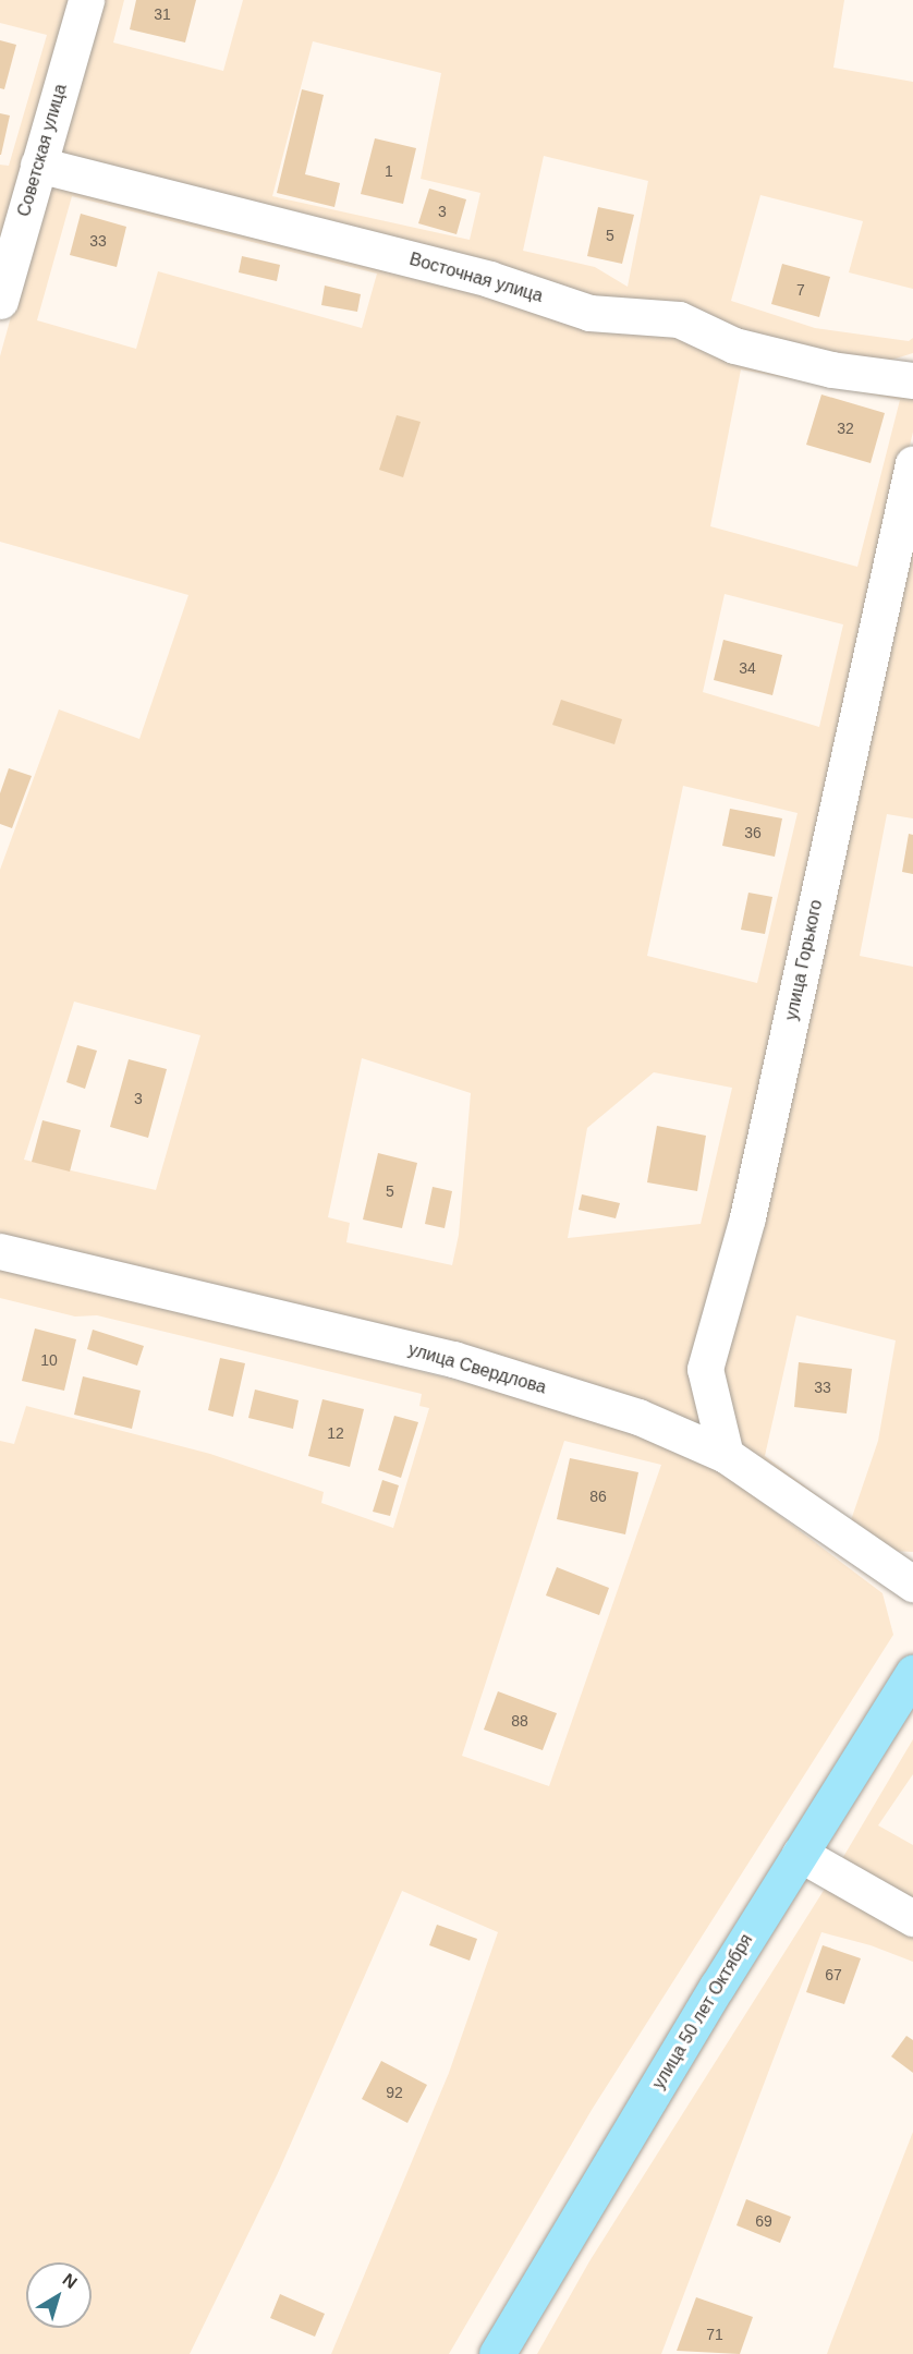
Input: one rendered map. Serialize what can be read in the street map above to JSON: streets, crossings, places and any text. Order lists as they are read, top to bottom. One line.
{"streets":{"main road":["улица 50 лет Октября"],"street":["Советская улица","Восточная улица","улица Горького","улица Свердлова"]},"crossings":[["Советская улица","Восточная улица"],["улица Горького","улица Свердлова"]],"house_numbers":["31","1","3","5","33","7","32","34","36","3","5","10","33","12","86","88","67","92","69","71"],"north":"top right"}
